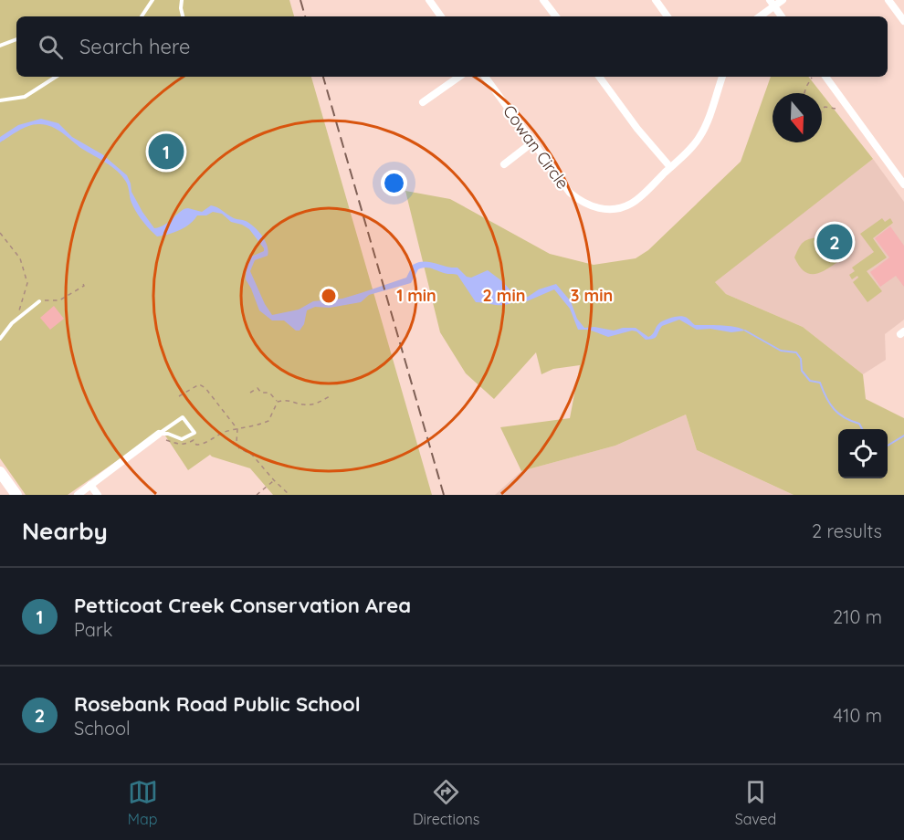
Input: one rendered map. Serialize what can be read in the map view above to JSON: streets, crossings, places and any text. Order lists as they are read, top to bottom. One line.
{"streets":{"street":["Cowan Circle"]},"north":"bottom","page":{"search":"Search here","pins":["1","2"],"heading":["Nearby","2 results"],"list":[{"mark":"1","name":"Petticoat Creek Conservation Area","note":"Park","value":"210 m"},{"mark":"2","name":"Rosebank Road Public School","note":"School","value":"410 m"}],"nav":["Map","Directions","Saved"]},"rings":["1 min","2 min","3 min"]}
